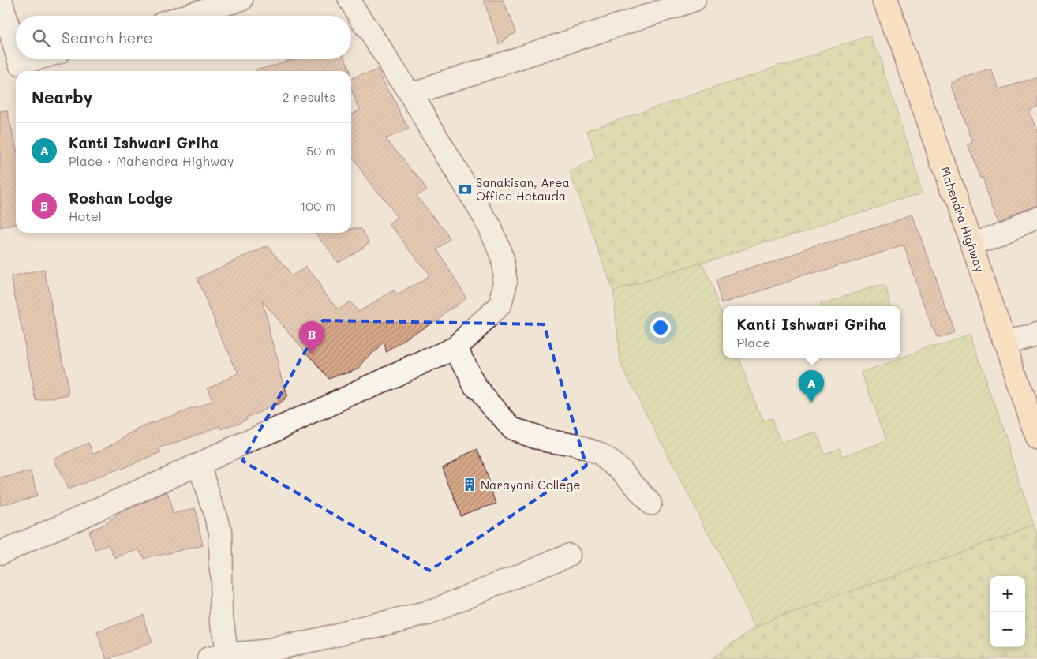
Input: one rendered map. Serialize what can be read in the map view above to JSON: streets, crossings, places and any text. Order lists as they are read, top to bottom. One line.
{"streets":{"highway":["Mahendra Highway"]},"places":{"bank":["Sanakisan, Area Office Hetauda"],"building":["Narayani College"]},"page":{"search":"Search here","heading":["Nearby","2 results"],"list":[{"mark":"A","name":"Kanti Ishwari Griha","note":"Place · Mahendra Highway","value":"50 m"},{"mark":"B","name":"Roshan Lodge","note":"Hotel","value":"100 m"}],"popup":["Kanti Ishwari Griha","Place"],"pins":["B","A"],"map_buttons":["+","−"]}}
